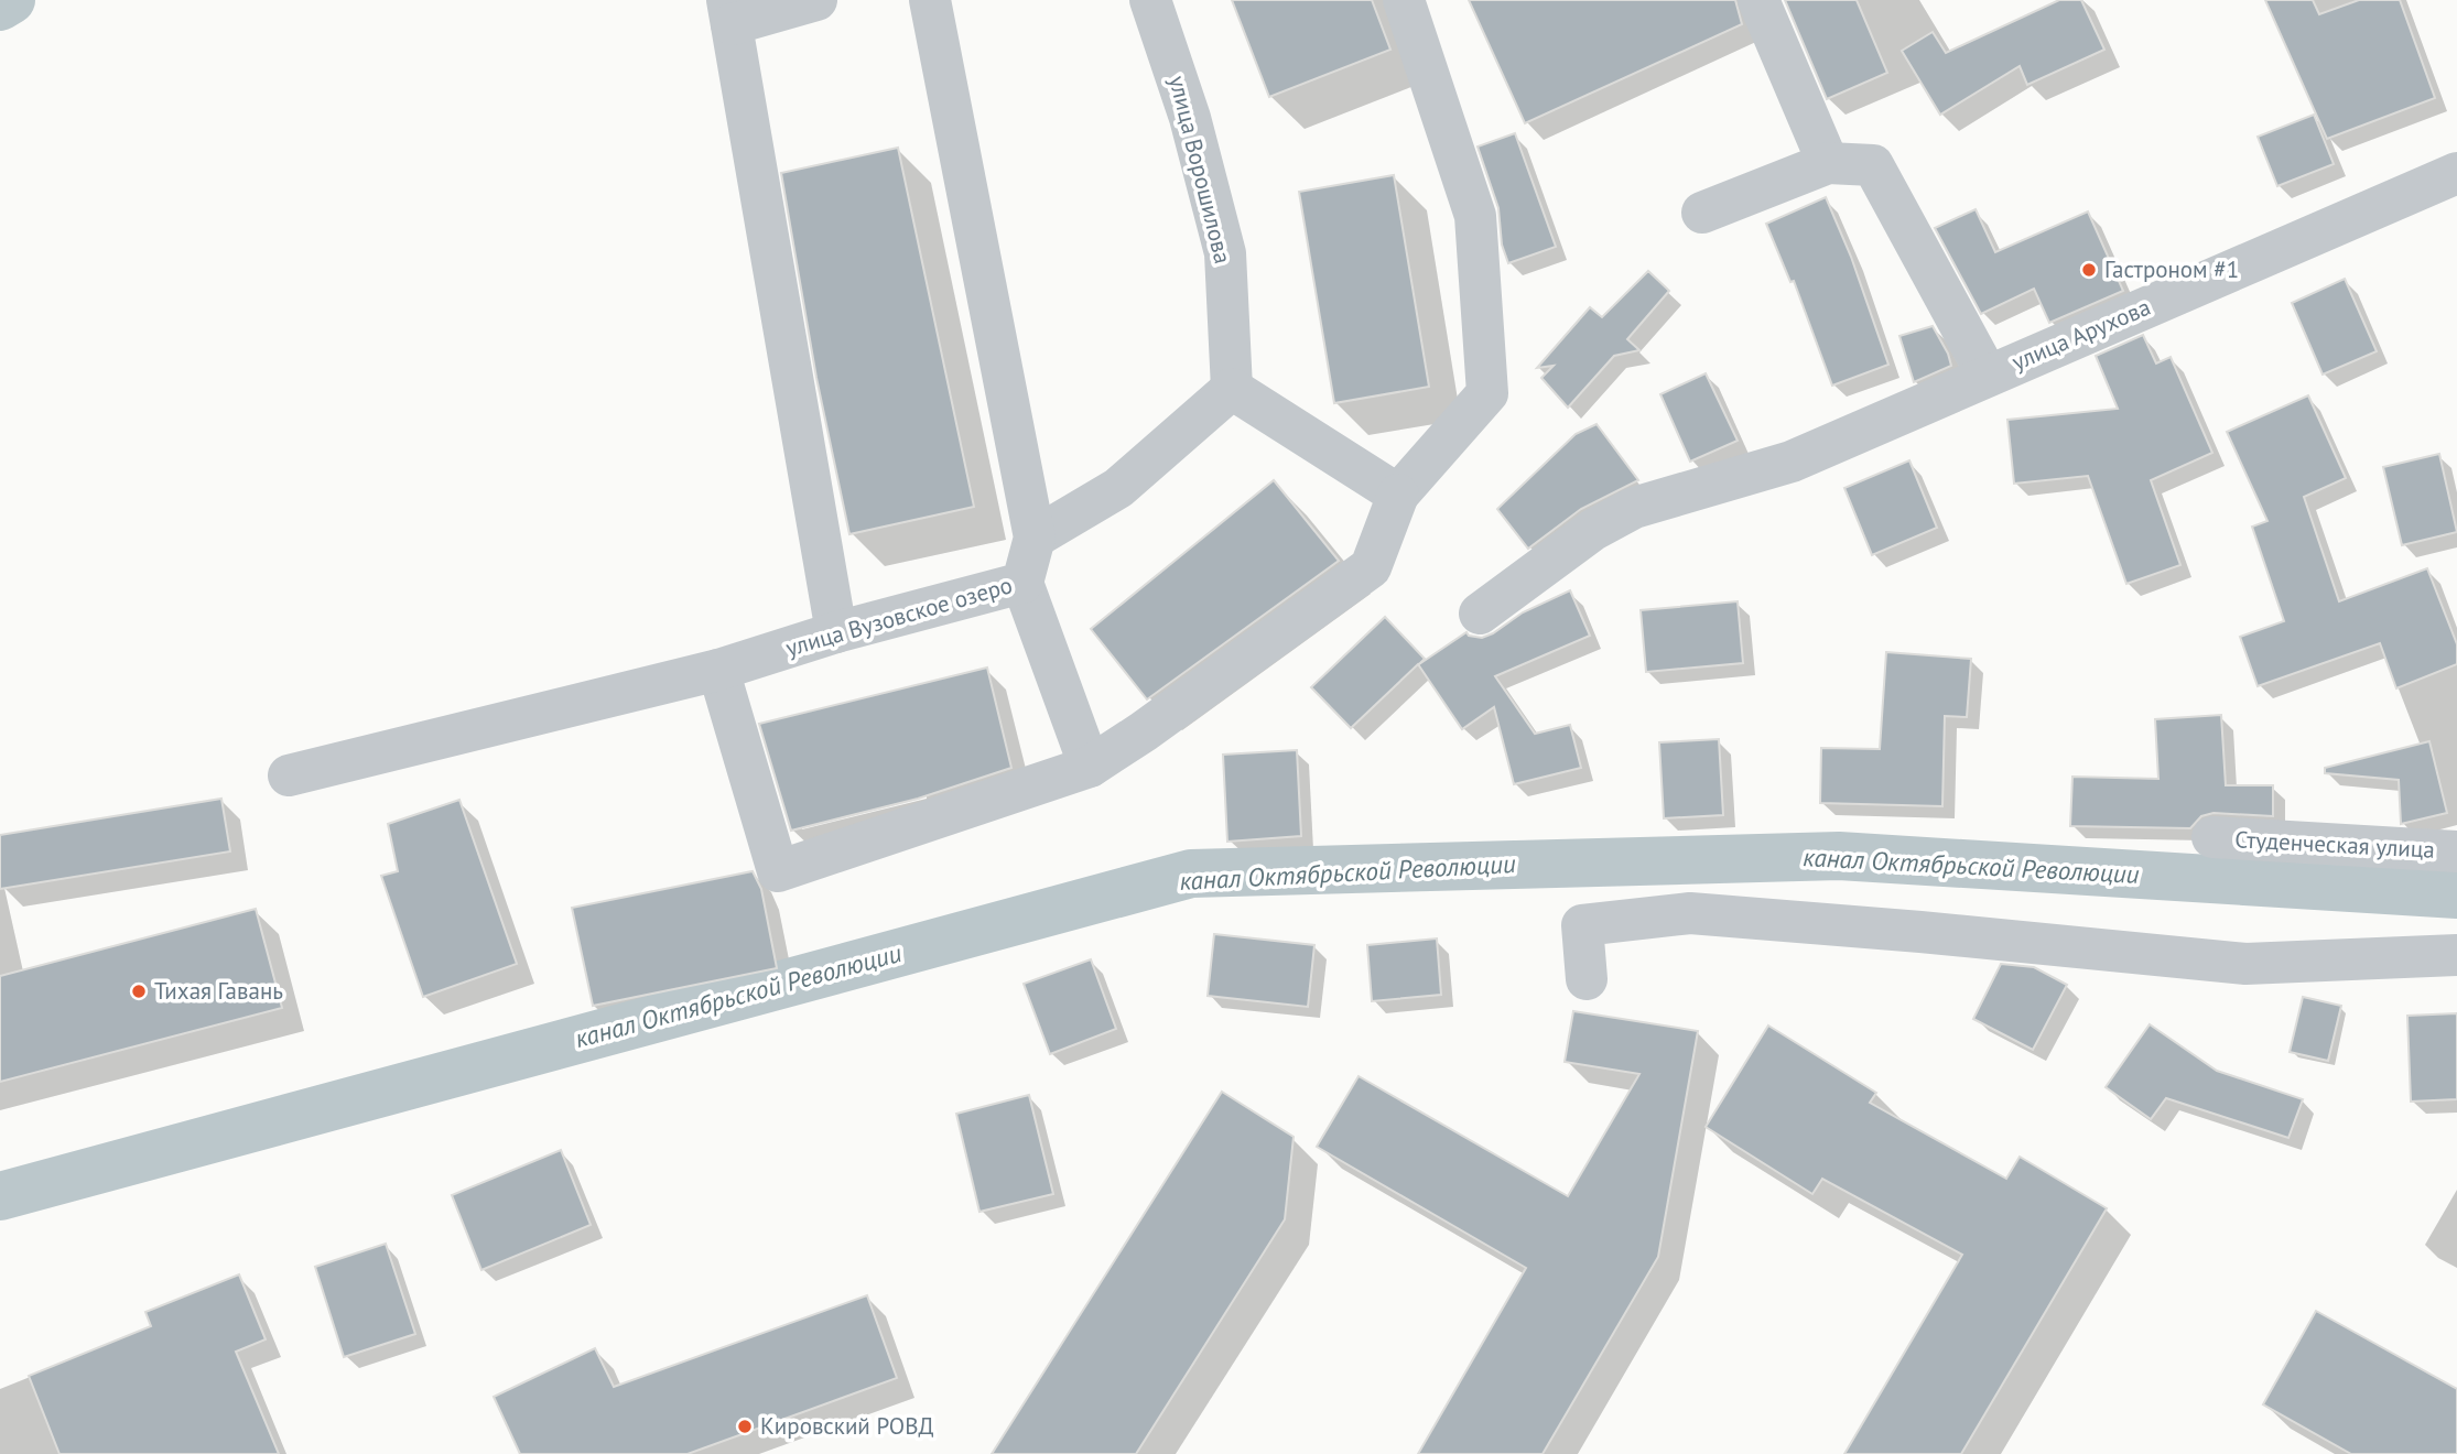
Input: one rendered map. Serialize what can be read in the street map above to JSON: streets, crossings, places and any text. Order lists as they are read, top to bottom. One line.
{"streets":{"street":["улица Ворошилова","улица Арухова","улица Вузовское озеро","Студенческая улица"]},"water":["канал Октябрьской Революции"],"places":["Гастроном #1","Тихая Гавань","Кировский РОВД"]}
